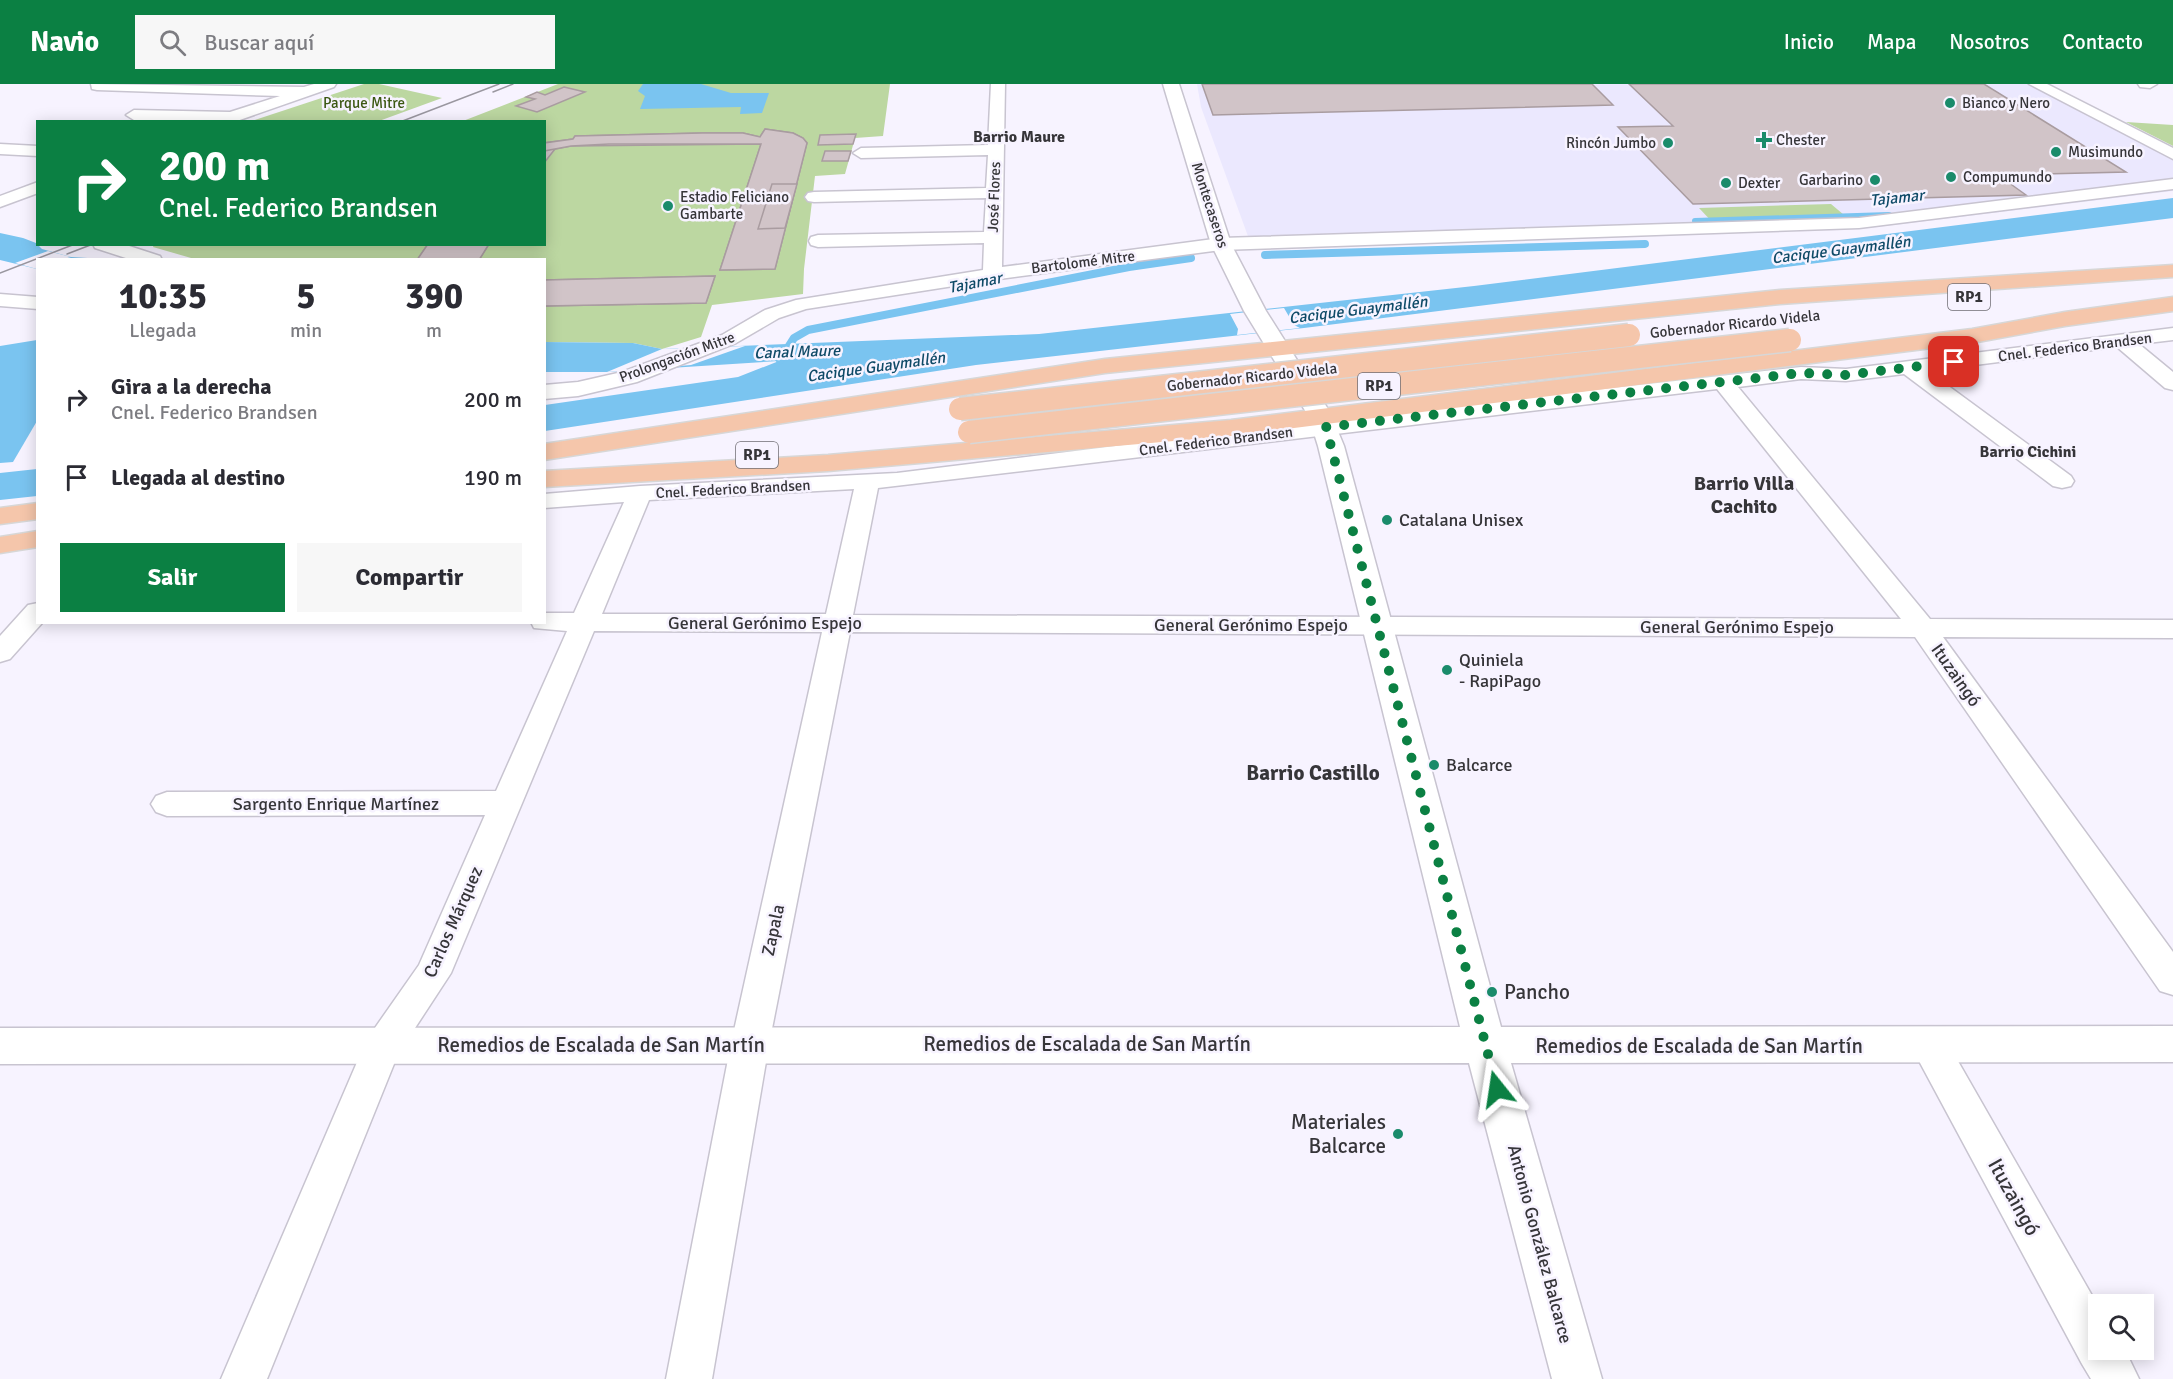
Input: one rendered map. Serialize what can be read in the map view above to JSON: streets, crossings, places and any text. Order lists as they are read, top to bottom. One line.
{"streets":{"highway":["RP1","Gobernador Ricardo Videla"],"street":["José Flores","Montecaseros","Bartolomé Mitre","Cnel. Federico Brandsen","Prolongación Mitre","General Gerónimo Espejo","Ituzaingó","Sargento Enrique Martínez","Carlos Márquez","Zapala","Remedios de Escalada de San Martín","Antonio González Balcarce"]},"crossings":[["José Flores","Bartolomé Mitre"],["Montecaseros","Bartolomé Mitre"],["Montecaseros","Antonio González Balcarce"],["Bartolomé Mitre","Prolongación Mitre"],["Cnel. Federico Brandsen","Ituzaingó"],["Cnel. Federico Brandsen","Carlos Márquez"],["Cnel. Federico Brandsen","Zapala"],["Cnel. Federico Brandsen","Antonio González Balcarce"],["General Gerónimo Espejo","Ituzaingó"],["General Gerónimo Espejo","Carlos Márquez"],["General Gerónimo Espejo","Zapala"],["General Gerónimo Espejo","Antonio González Balcarce"],["Ituzaingó","Remedios de Escalada de San Martín"],["Sargento Enrique Martínez","Carlos Márquez"],["Carlos Márquez","Remedios de Escalada de San Martín"],["Zapala","Remedios de Escalada de San Martín"],["Remedios de Escalada de San Martín","Antonio González Balcarce"]],"districts":["Barrio Maure","Barrio Cichini","Barrio Villa Cachito","Barrio Castillo"],"water":["Tajamar","Cacique Guaymallén","Canal Maure"],"parks":["Parque Mitre"],"places":{"other":["Bianco y Nero","Rincón Jumbo","Musimundo","Compumundo","Garbarino","Dexter","Estadio Feliciano Gambarte","Catalana Unisex","Quiniela - RapiPago","Balcarce","Pancho","Materiales Balcarce"],"health":["Chester"]},"page":{"header":"Navio","search":"Buscar aquí","nav":["Inicio","Mapa","Nosotros","Contacto"],"turn":["200 m","Cnel. Federico Brandsen"],"eta":["10:35","Llegada","5","min","390","m"],"list":[{"name":"Gira a la derecha","note":"Cnel. Federico Brandsen","value":"200 m"},{"name":"Llegada al destino","value":"190 m"}],"buttons":["Salir","Compartir"]}}
